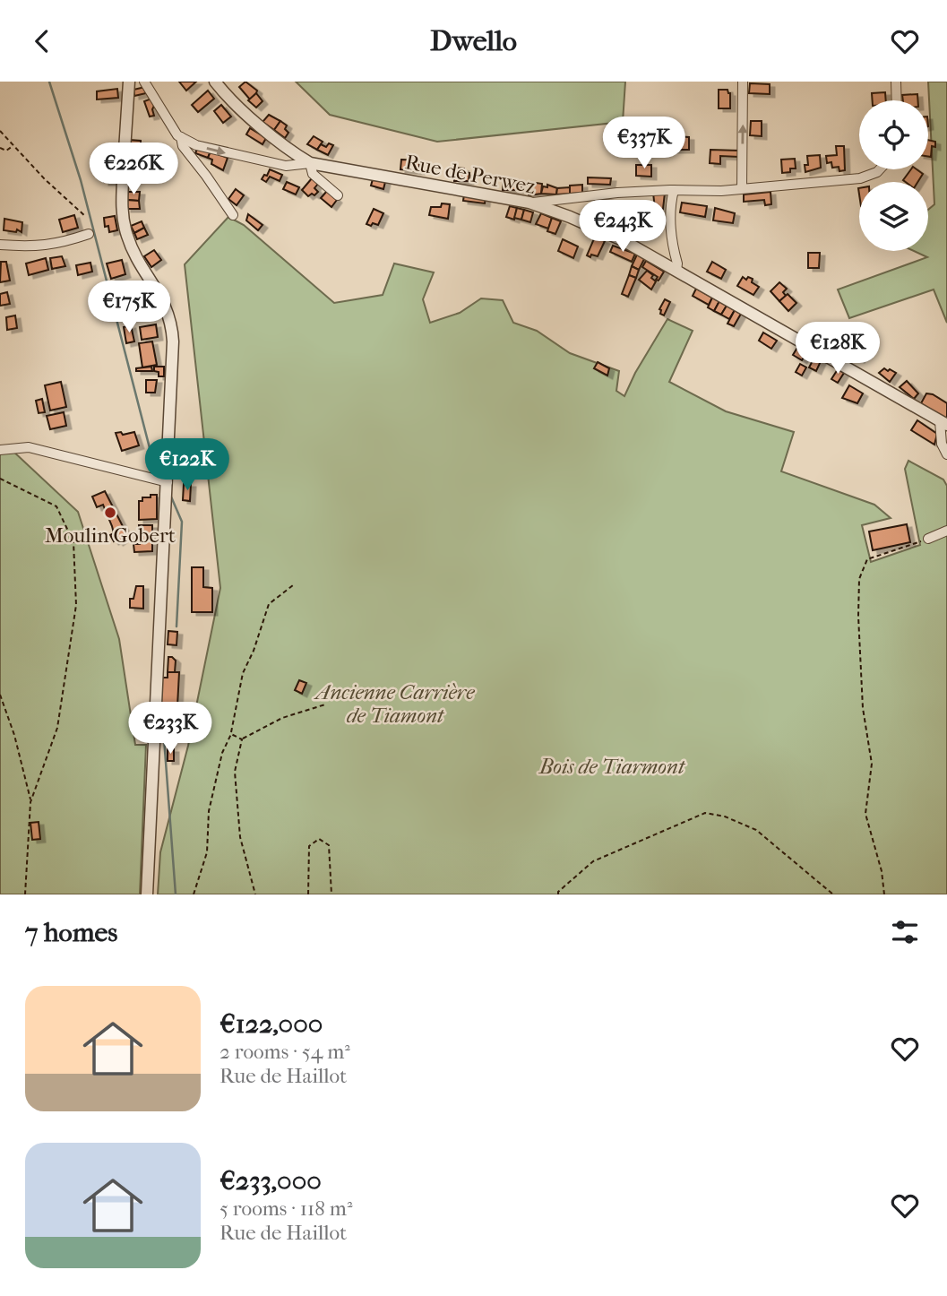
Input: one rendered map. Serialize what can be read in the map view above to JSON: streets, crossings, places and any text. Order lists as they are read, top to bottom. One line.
{"streets":{"street":["Rue de Perwez"]},"parks":["Ancienne Carrière de Tiamont","Bois de Tiarmont"],"places":["Moulin Gobert"],"page":{"header":"Dwello","price":["€337K","€226K","€243K","€175K","€128K","€122K","€233K"],"heading":"7 homes","list":[{"name":"€122,000","note":"2 rooms · 54 m² · Rue de Haillot"},{"name":"€233,000","note":"5 rooms · 118 m² · Rue de Haillot"}]}}
